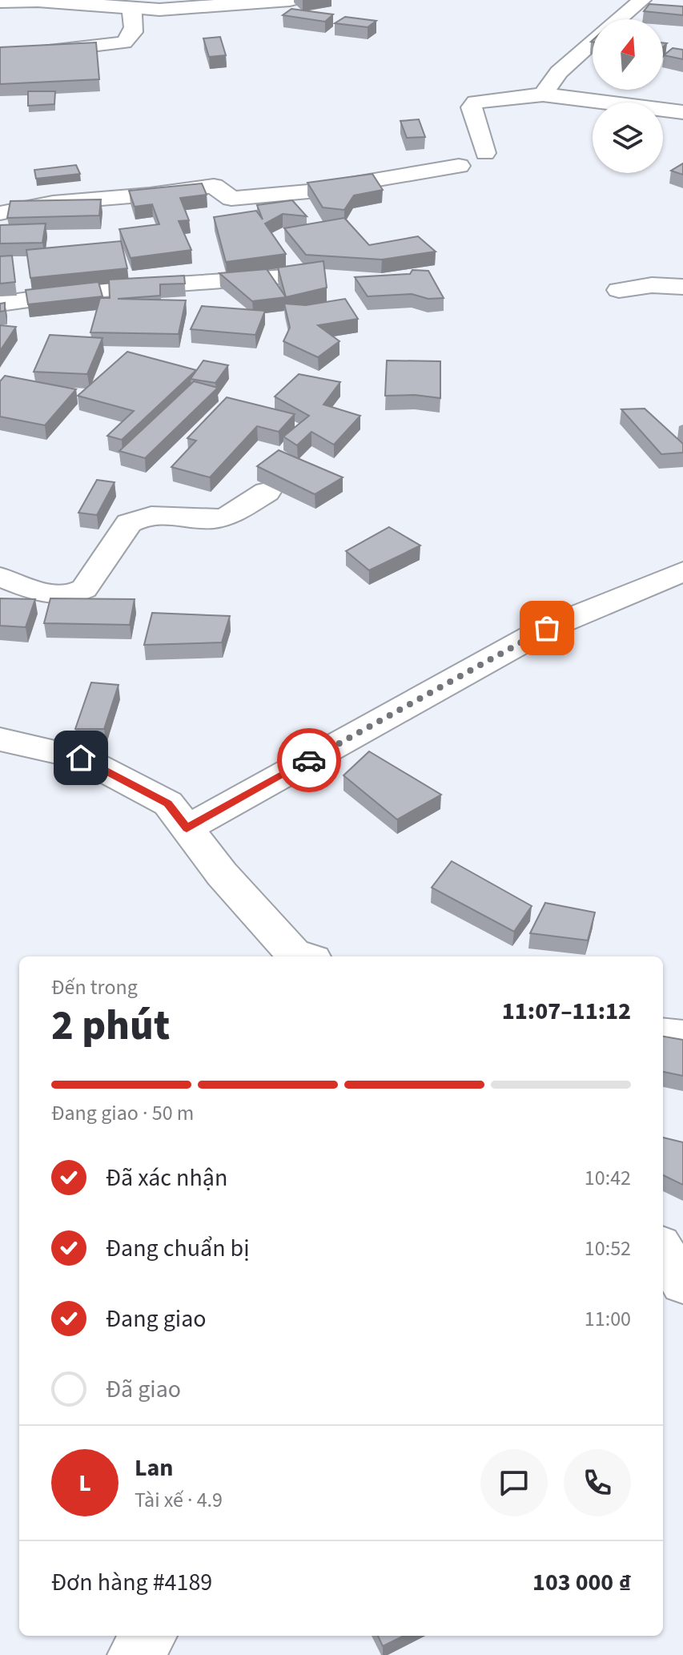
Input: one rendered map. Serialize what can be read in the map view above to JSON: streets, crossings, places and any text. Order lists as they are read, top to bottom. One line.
{"north":"top","page":{"heading":["2 phút","Đến trong","11:07–11:12"],"panel":["Lan","Tài xế · 4.9","Đơn hàng #4189","103 000 ₫"],"bar":"Đang giao · 50 m","list":[["Đã xác nhận","10:42"],["Đang chuẩn bị","10:52"],["Đang giao","11:00"],"Đã giao"],"round":"L"}}
